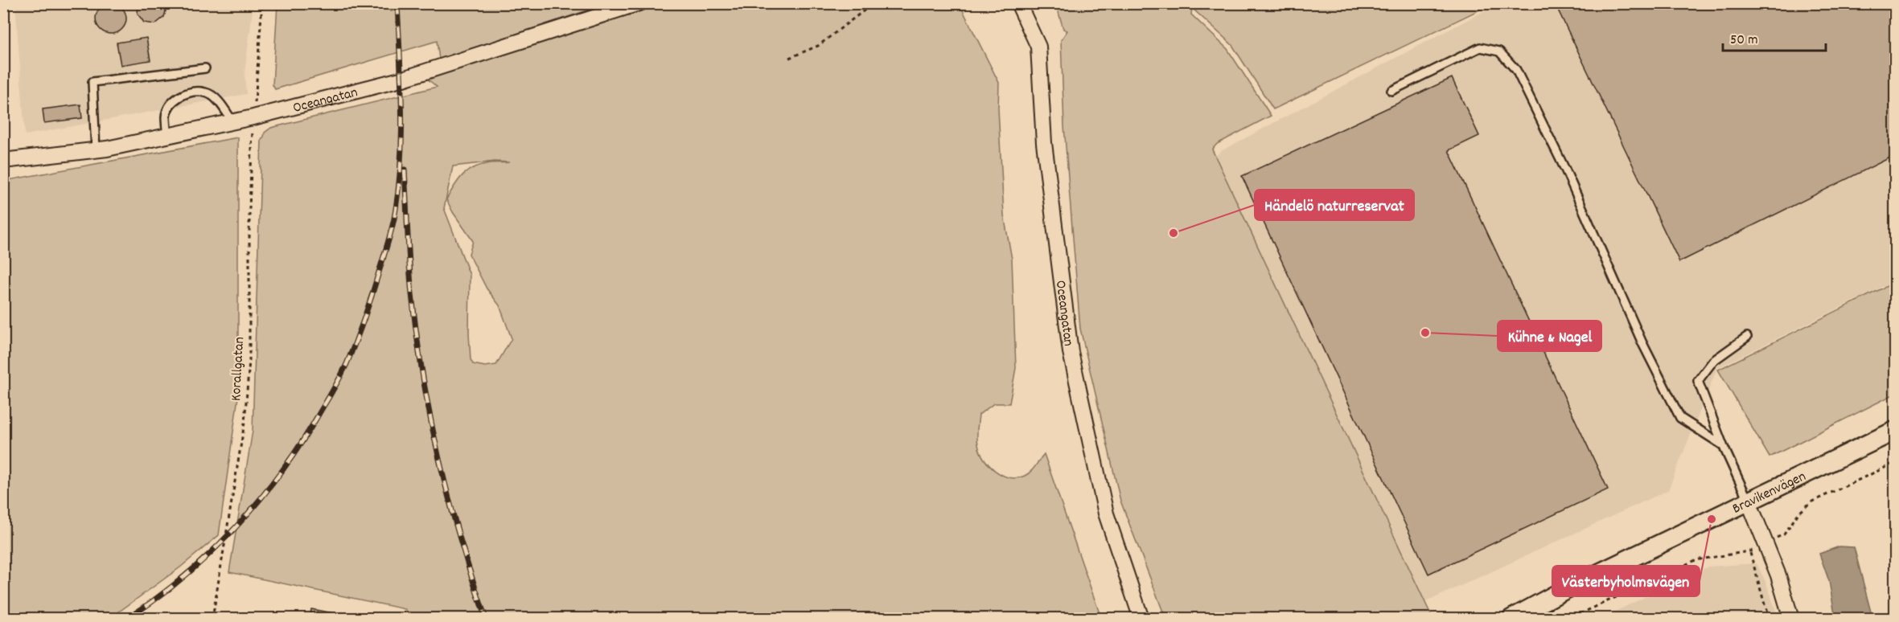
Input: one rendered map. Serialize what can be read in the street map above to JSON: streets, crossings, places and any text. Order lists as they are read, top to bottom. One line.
{"streets":{"street":["Oceangatan","Bravikenvägen"],"path":["Korallgatan"]},"crossings":[["Oceangatan","Korallgatan"]],"places":["Händelö naturreservat","Kühne & Nagel","Västerbyholmsvägen"],"scale_bar":"50 m"}
